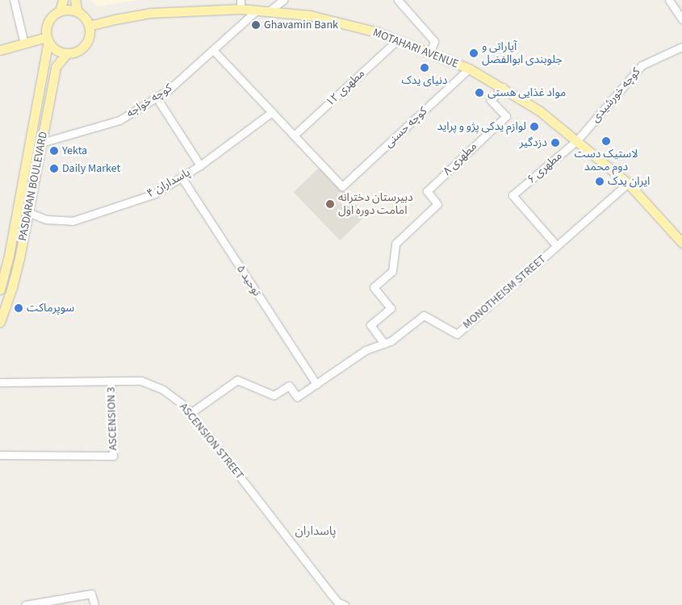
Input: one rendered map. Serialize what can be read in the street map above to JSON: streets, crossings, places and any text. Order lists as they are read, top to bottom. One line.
{"streets":{"main road":["MOTAHARI AVENUE","PASDARAN BOULEVARD"],"street":["مطهری ۱۲","کوچه خورشیدی","کوچه خواجه","کوچه حسنی","مطهری ۸","مطهری ۶","پاسداران ۴","توحید ۵","MONOTHEISM STREET","ASCENSION 3","ASCENSION STREET"]},"crossings":[["MOTAHARI AVENUE","مطهری ۱۲"],["MOTAHARI AVENUE","کوچه خورشیدی"],["MOTAHARI AVENUE","کوچه خواجه"],["MOTAHARI AVENUE","کوچه حسنی"],["MOTAHARI AVENUE","مطهری ۸"],["MOTAHARI AVENUE","مطهری ۶"],["MOTAHARI AVENUE","PASDARAN BOULEVARD"],["MOTAHARI AVENUE","MONOTHEISM STREET"],["مطهری ۱۲","کوچه حسنی"],["کوچه خورشیدی","مطهری ۶"],["کوچه خواجه","PASDARAN BOULEVARD"],["مطهری ۸","MONOTHEISM STREET"],["مطهری ۶","MONOTHEISM STREET"],["پاسداران ۴","PASDARAN BOULEVARD"],["پاسداران ۴","توحید ۵"],["توحید ۵","MONOTHEISM STREET"],["MONOTHEISM STREET","ASCENSION STREET"],["ASCENSION 3","ASCENSION STREET"]],"districts":["پاسداران"],"places":["Ghavamin Bank","آپاراتی و جلوبندی ابوالفضل","دنیای یدک","مواد غذایی هستی","لوازم یدکی پژو و پراید","لاستیک دست دوم محمد","دزدگیر","Yekta","Daily Market","ایران یدک","دبیرستان دخترانه امامت دوره اول","سوپرماکت"]}
